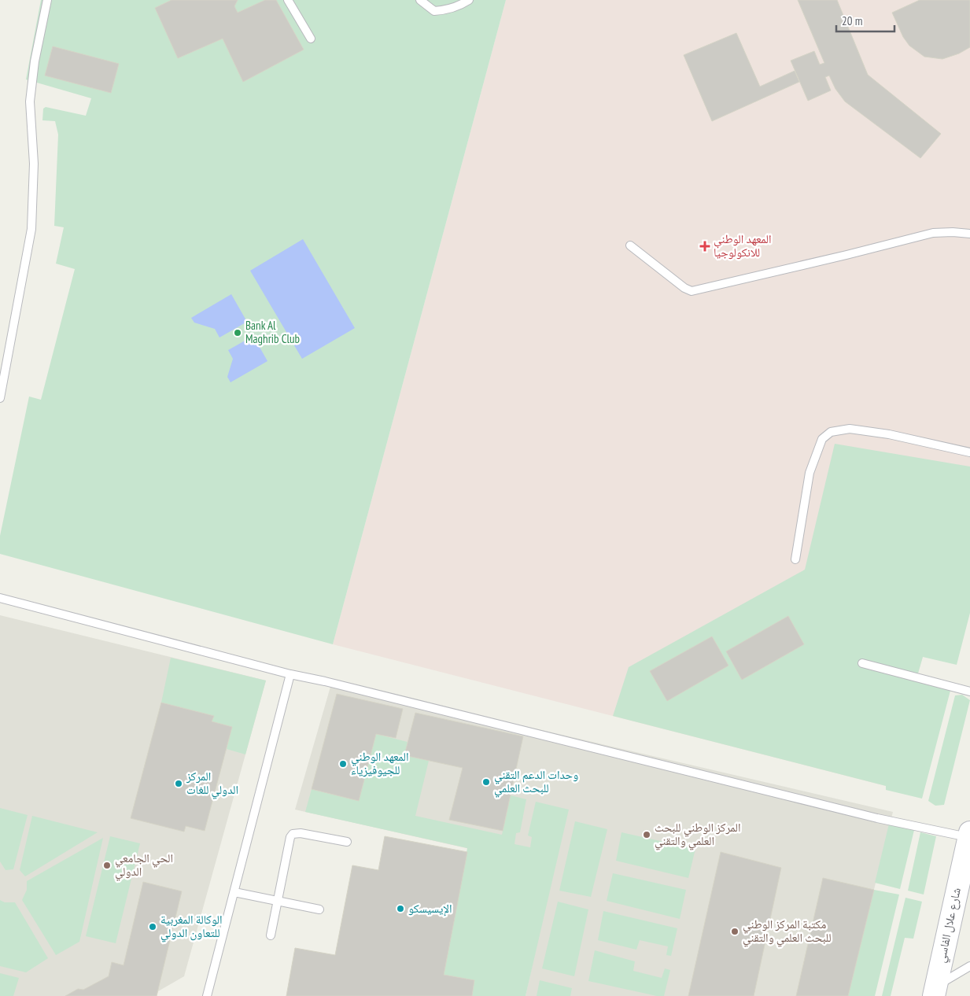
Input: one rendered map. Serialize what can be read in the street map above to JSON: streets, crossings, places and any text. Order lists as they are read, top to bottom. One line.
{"streets":{"street":["شارع علال الفاسي"]},"places":{"health":["المعهد الوطني للانكولوجيا"],"other":["Bank Al Maghrib Club","المعهد الوطني للجيوفيزياء","وحدات الدعم التقني للبحث العلمي","المركز الدولي للغات","المركز الوطني للبحث العلمي والتقني","الحي الجامعي الدولي","اﻹيسيسكو","الوكالة المغربية للتعاون الدولي","مكتبة المركز الوطني للبحث العلمي والتقني"]},"scale_bar":"20 m"}
